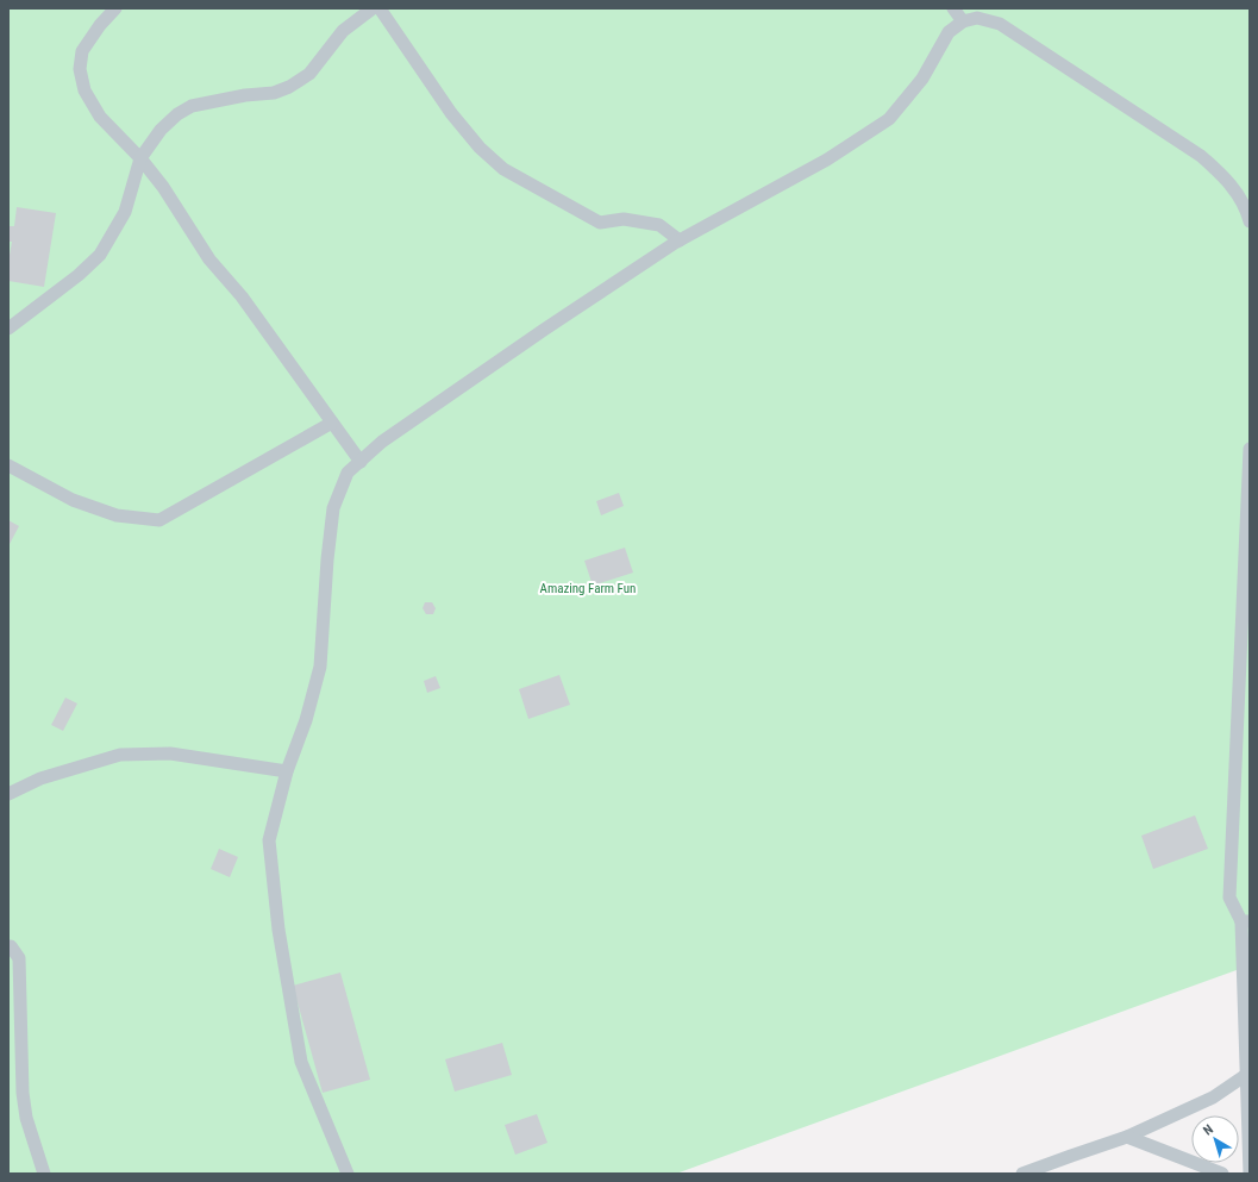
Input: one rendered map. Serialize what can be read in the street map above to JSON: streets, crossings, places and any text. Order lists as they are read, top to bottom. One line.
{"parks":["Amazing Farm Fun"],"north":"top left"}
